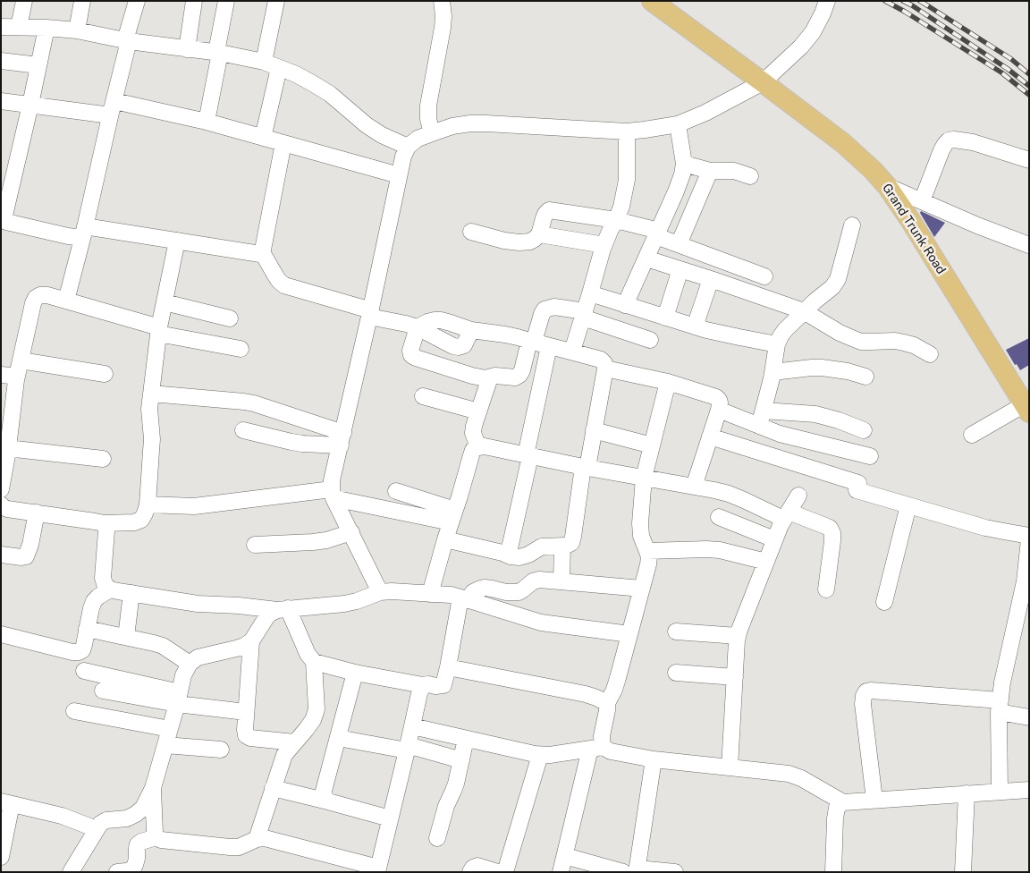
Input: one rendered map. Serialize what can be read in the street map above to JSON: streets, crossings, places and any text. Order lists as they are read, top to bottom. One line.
{"streets":{"main road":["Grand Trunk Road"]}}
